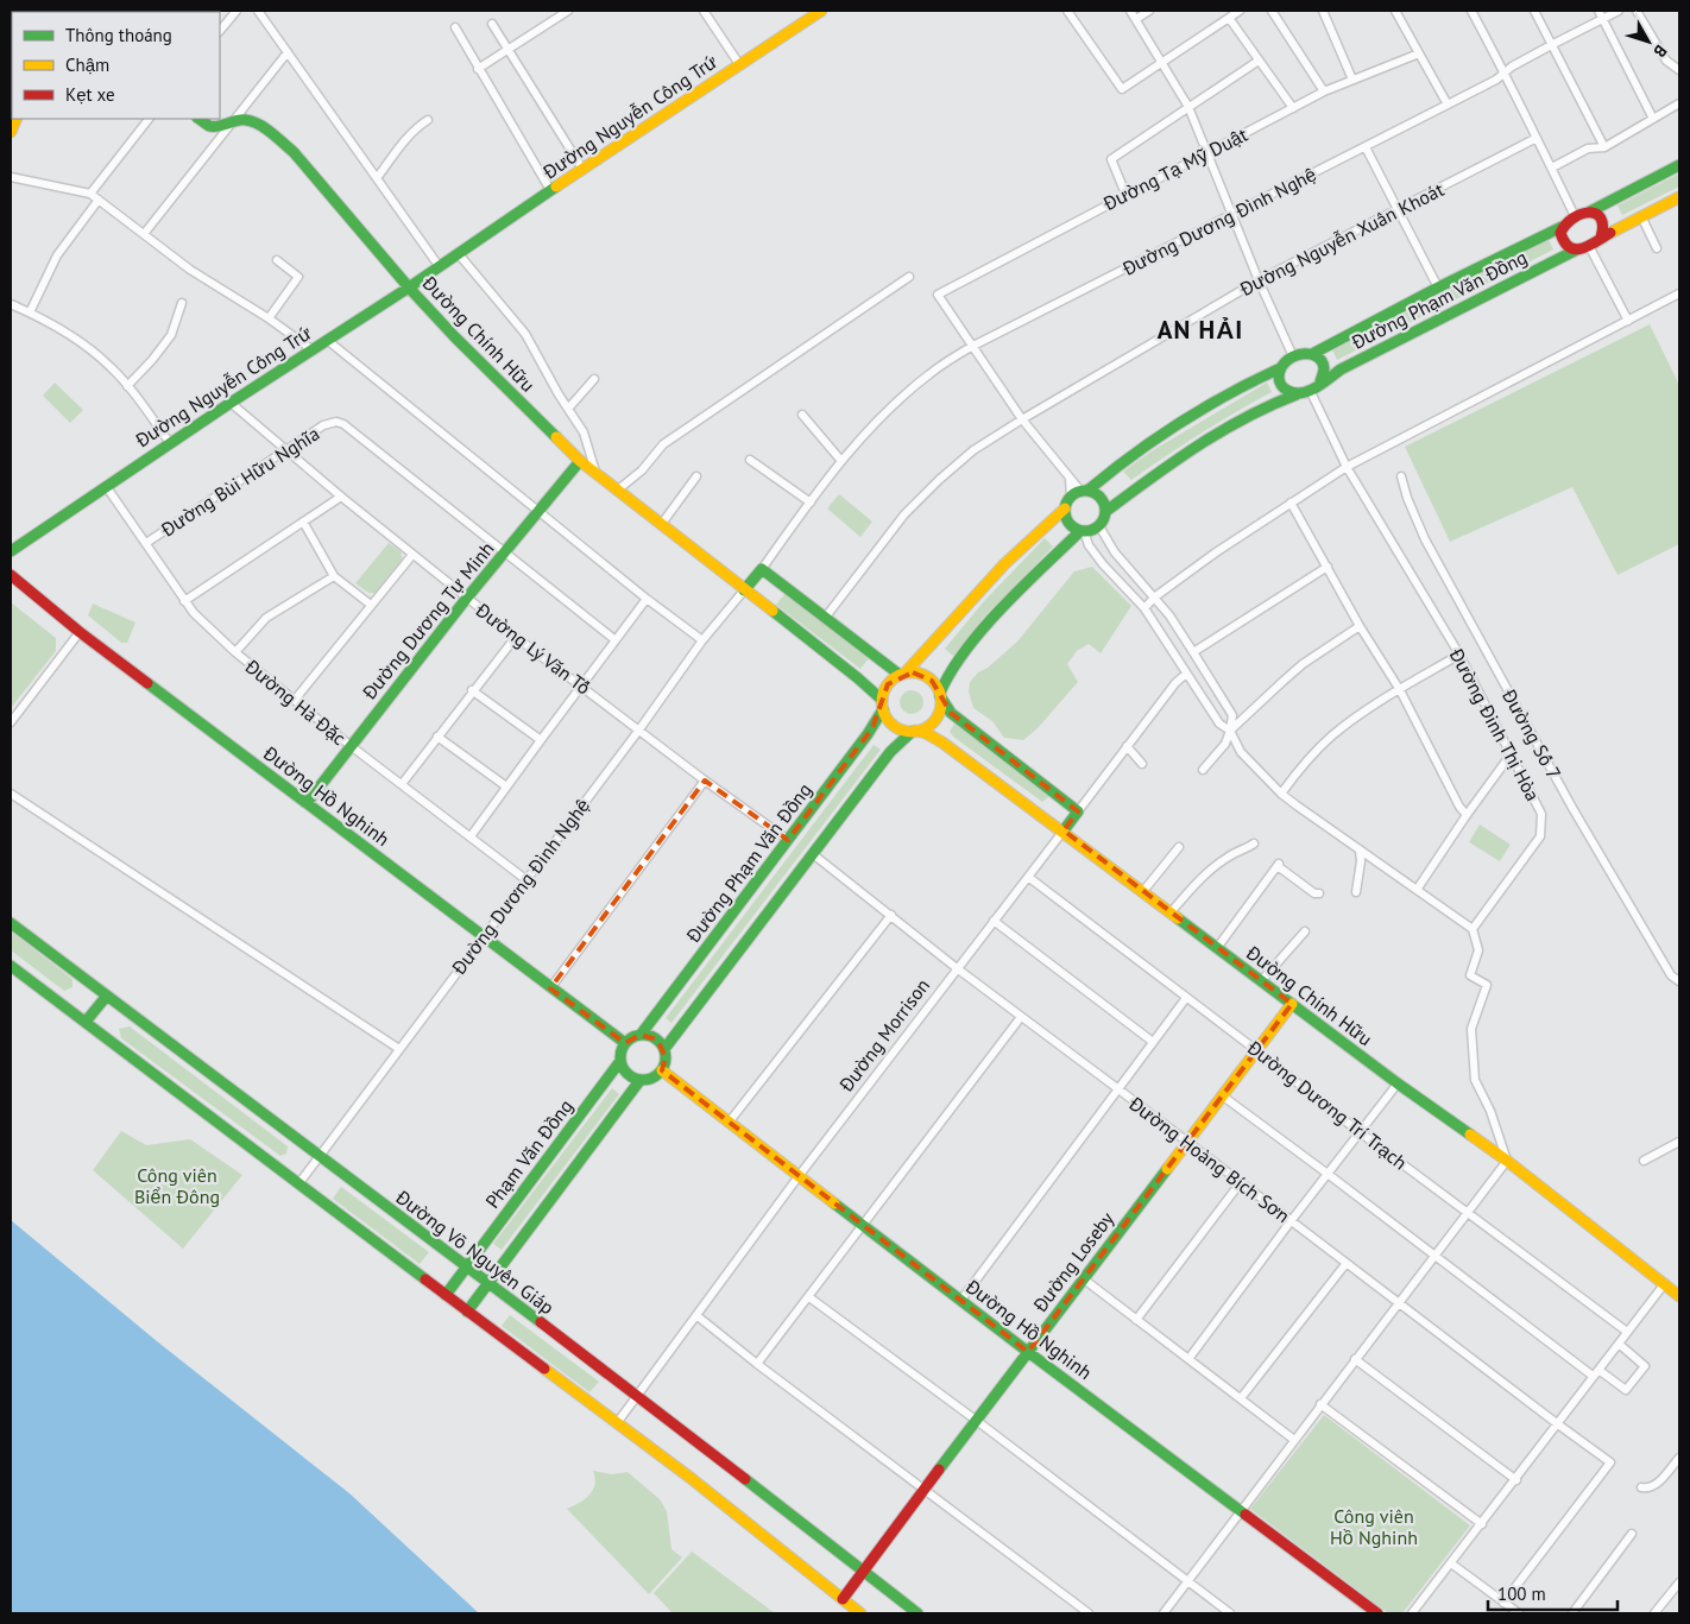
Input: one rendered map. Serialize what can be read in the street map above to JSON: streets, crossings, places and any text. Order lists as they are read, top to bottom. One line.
{"streets":{"street":["Đường Nguyễn Công Trứ","Đường Tạ Mỹ Duật","Đường Dương Đình Nghệ","Đường Nguyễn Xuân Khoát","Đường Phạm Văn Đồng","Đường Chính Hữu","Đường Bùi Hữu Nghĩa","Đường Dương Tự Minh","Đường Lý Văn Tố","Đường Hà Đặc","Đường Đinh Thị Hòa","Đường Số 7","Đường Hồ Nghinh","Đường Morrison","Đường Dương Trí Trạch","Phạm Văn Đồng","Đường Hoàng Bích Sơn","Đường Võ Nguyên Giáp","Đường Loseby"]},"crossings":[["Đường Nguyễn Công Trứ","Đường Chính Hữu"],["Đường Nguyễn Công Trứ","Đường Lý Văn Tố"],["Đường Nguyễn Công Trứ","Đường Hà Đặc"],["Đường Tạ Mỹ Duật","Đường Dương Đình Nghệ"],["Đường Dương Đình Nghệ","Đường Chính Hữu"],["Đường Dương Đình Nghệ","Đường Lý Văn Tố"],["Đường Dương Đình Nghệ","Đường Hà Đặc"],["Đường Dương Đình Nghệ","Đường Hồ Nghinh"],["Đường Dương Đình Nghệ","Đường Võ Nguyên Giáp"],["Đường Phạm Văn Đồng","Đường Chính Hữu"],["Đường Phạm Văn Đồng","Đường Lý Văn Tố"],["Đường Phạm Văn Đồng","Đường Đinh Thị Hòa"],["Đường Phạm Văn Đồng","Đường Hồ Nghinh"],["Đường Phạm Văn Đồng","Phạm Văn Đồng"],["Đường Chính Hữu","Đường Dương Tự Minh"],["Đường Chính Hữu","Đường Morrison"],["Đường Chính Hữu","Đường Loseby"],["Đường Bùi Hữu Nghĩa","Đường Dương Tự Minh"],["Đường Bùi Hữu Nghĩa","Đường Lý Văn Tố"],["Đường Bùi Hữu Nghĩa","Đường Hà Đặc"],["Đường Dương Tự Minh","Đường Lý Văn Tố"],["Đường Dương Tự Minh","Đường Hà Đặc"],["Đường Dương Tự Minh","Đường Hồ Nghinh"],["Đường Hồ Nghinh","Đường Morrison"],["Đường Hồ Nghinh","Phạm Văn Đồng"],["Đường Hồ Nghinh","Đường Loseby"],["Đường Morrison","Đường Dương Trí Trạch"],["Đường Morrison","Đường Hoàng Bích Sơn"],["Đường Morrison","Đường Võ Nguyên Giáp"],["Đường Dương Trí Trạch","Đường Loseby"],["Phạm Văn Đồng","Đường Võ Nguyên Giáp"],["Đường Hoàng Bích Sơn","Đường Loseby"],["Đường Võ Nguyên Giáp","Đường Loseby"]],"districts":["AN HẢI"],"parks":["Công viên Biển Đông","Công viên Hồ Nghinh"],"legend":["Thông thoáng","Chậm","Kẹt xe"],"scale_bar":"100 m","north":"bottom right"}
